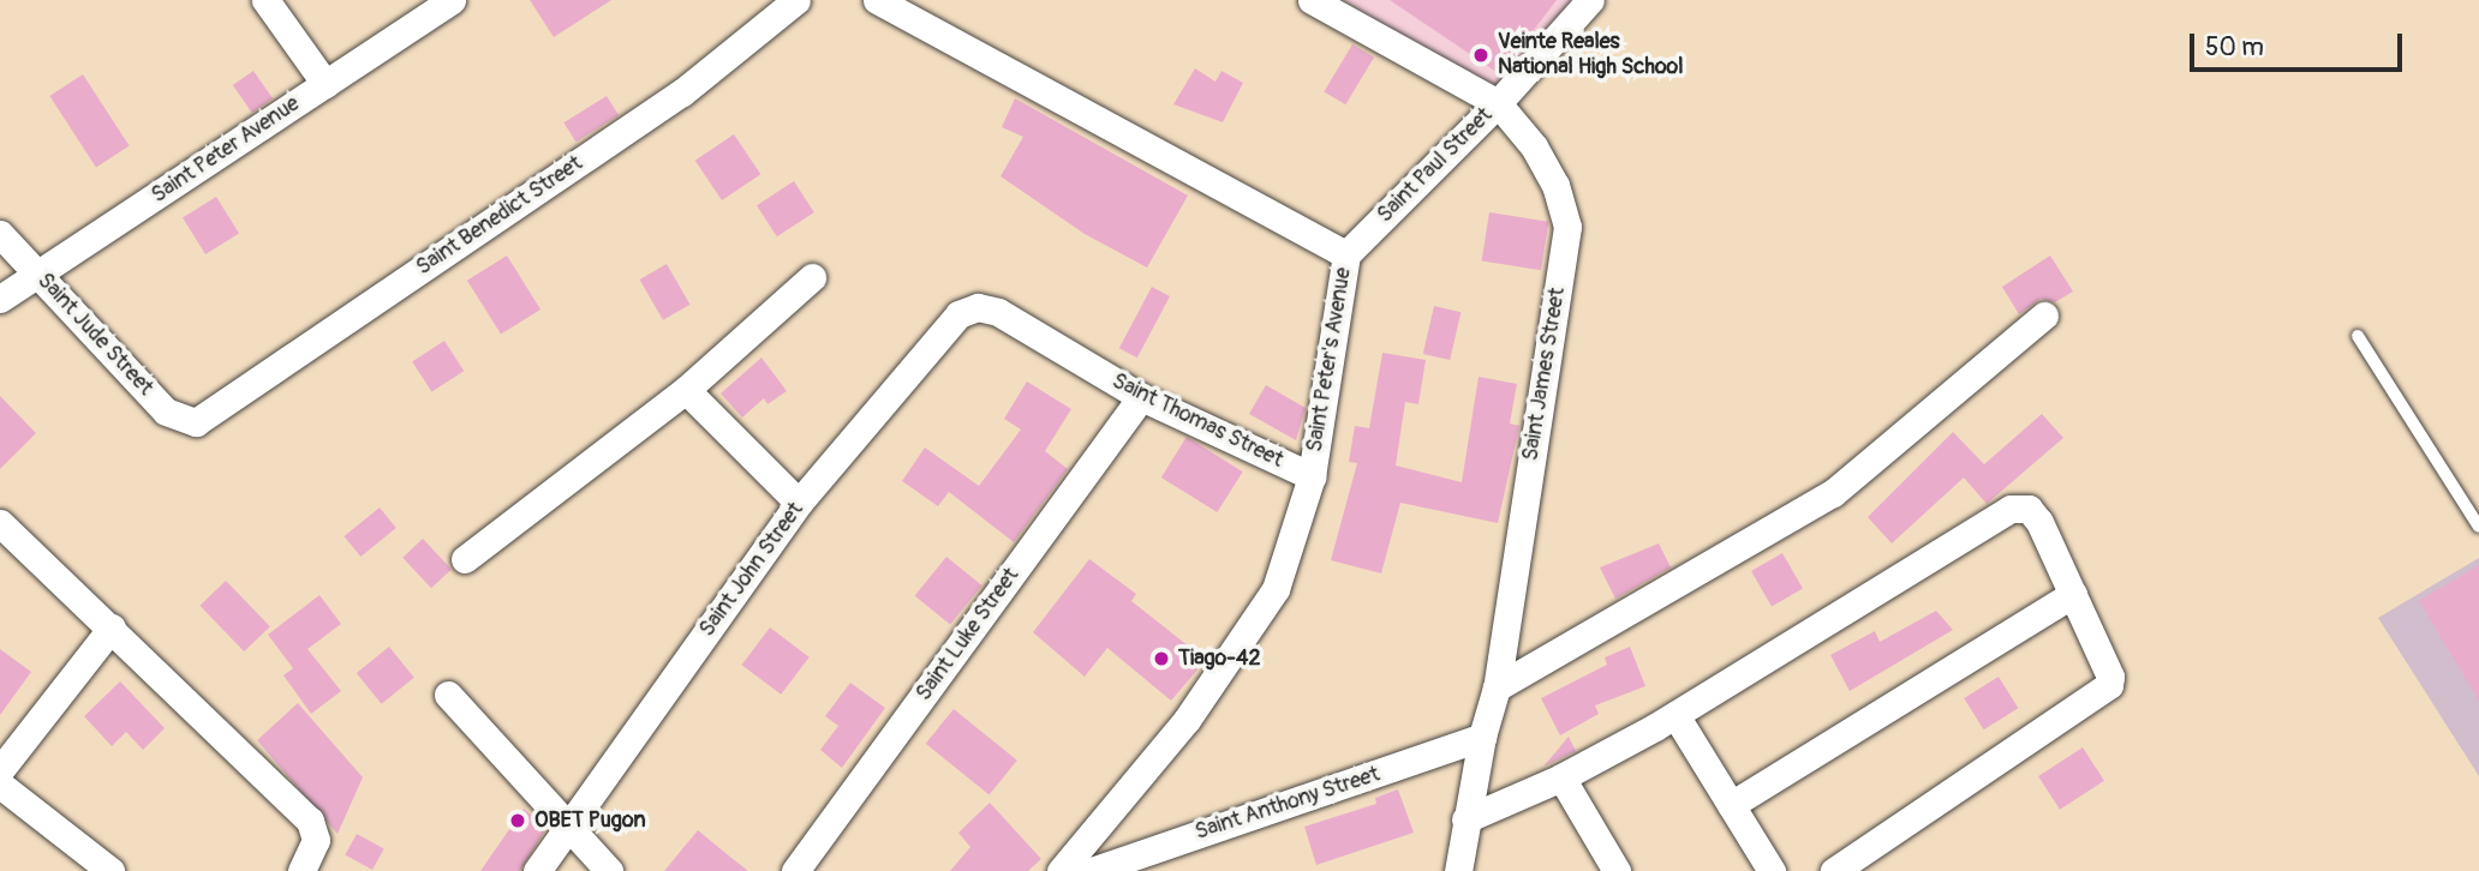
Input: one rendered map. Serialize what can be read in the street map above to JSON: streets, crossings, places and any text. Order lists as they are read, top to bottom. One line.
{"streets":{"street":["Saint Peter Avenue","Saint Paul Street","Saint Benedict Street","Saint Jude Street","Saint Peter's Avenue","Saint James Street","Saint Thomas Street","Saint John Street","Saint Luke Street","Saint Anthony Street"]},"crossings":[["Saint Peter Avenue","Saint Jude Street"],["Saint Paul Street","Saint Peter's Avenue"],["Saint Paul Street","Saint James Street"],["Saint Benedict Street","Saint Jude Street"],["Saint Peter's Avenue","Saint Thomas Street"],["Saint James Street","Saint Anthony Street"],["Saint Thomas Street","Saint John Street"],["Saint Thomas Street","Saint Luke Street"]],"places":["Veinte Reales National High School","Tiago-42","OBET Pugon"],"scale_bar":"50 m"}
